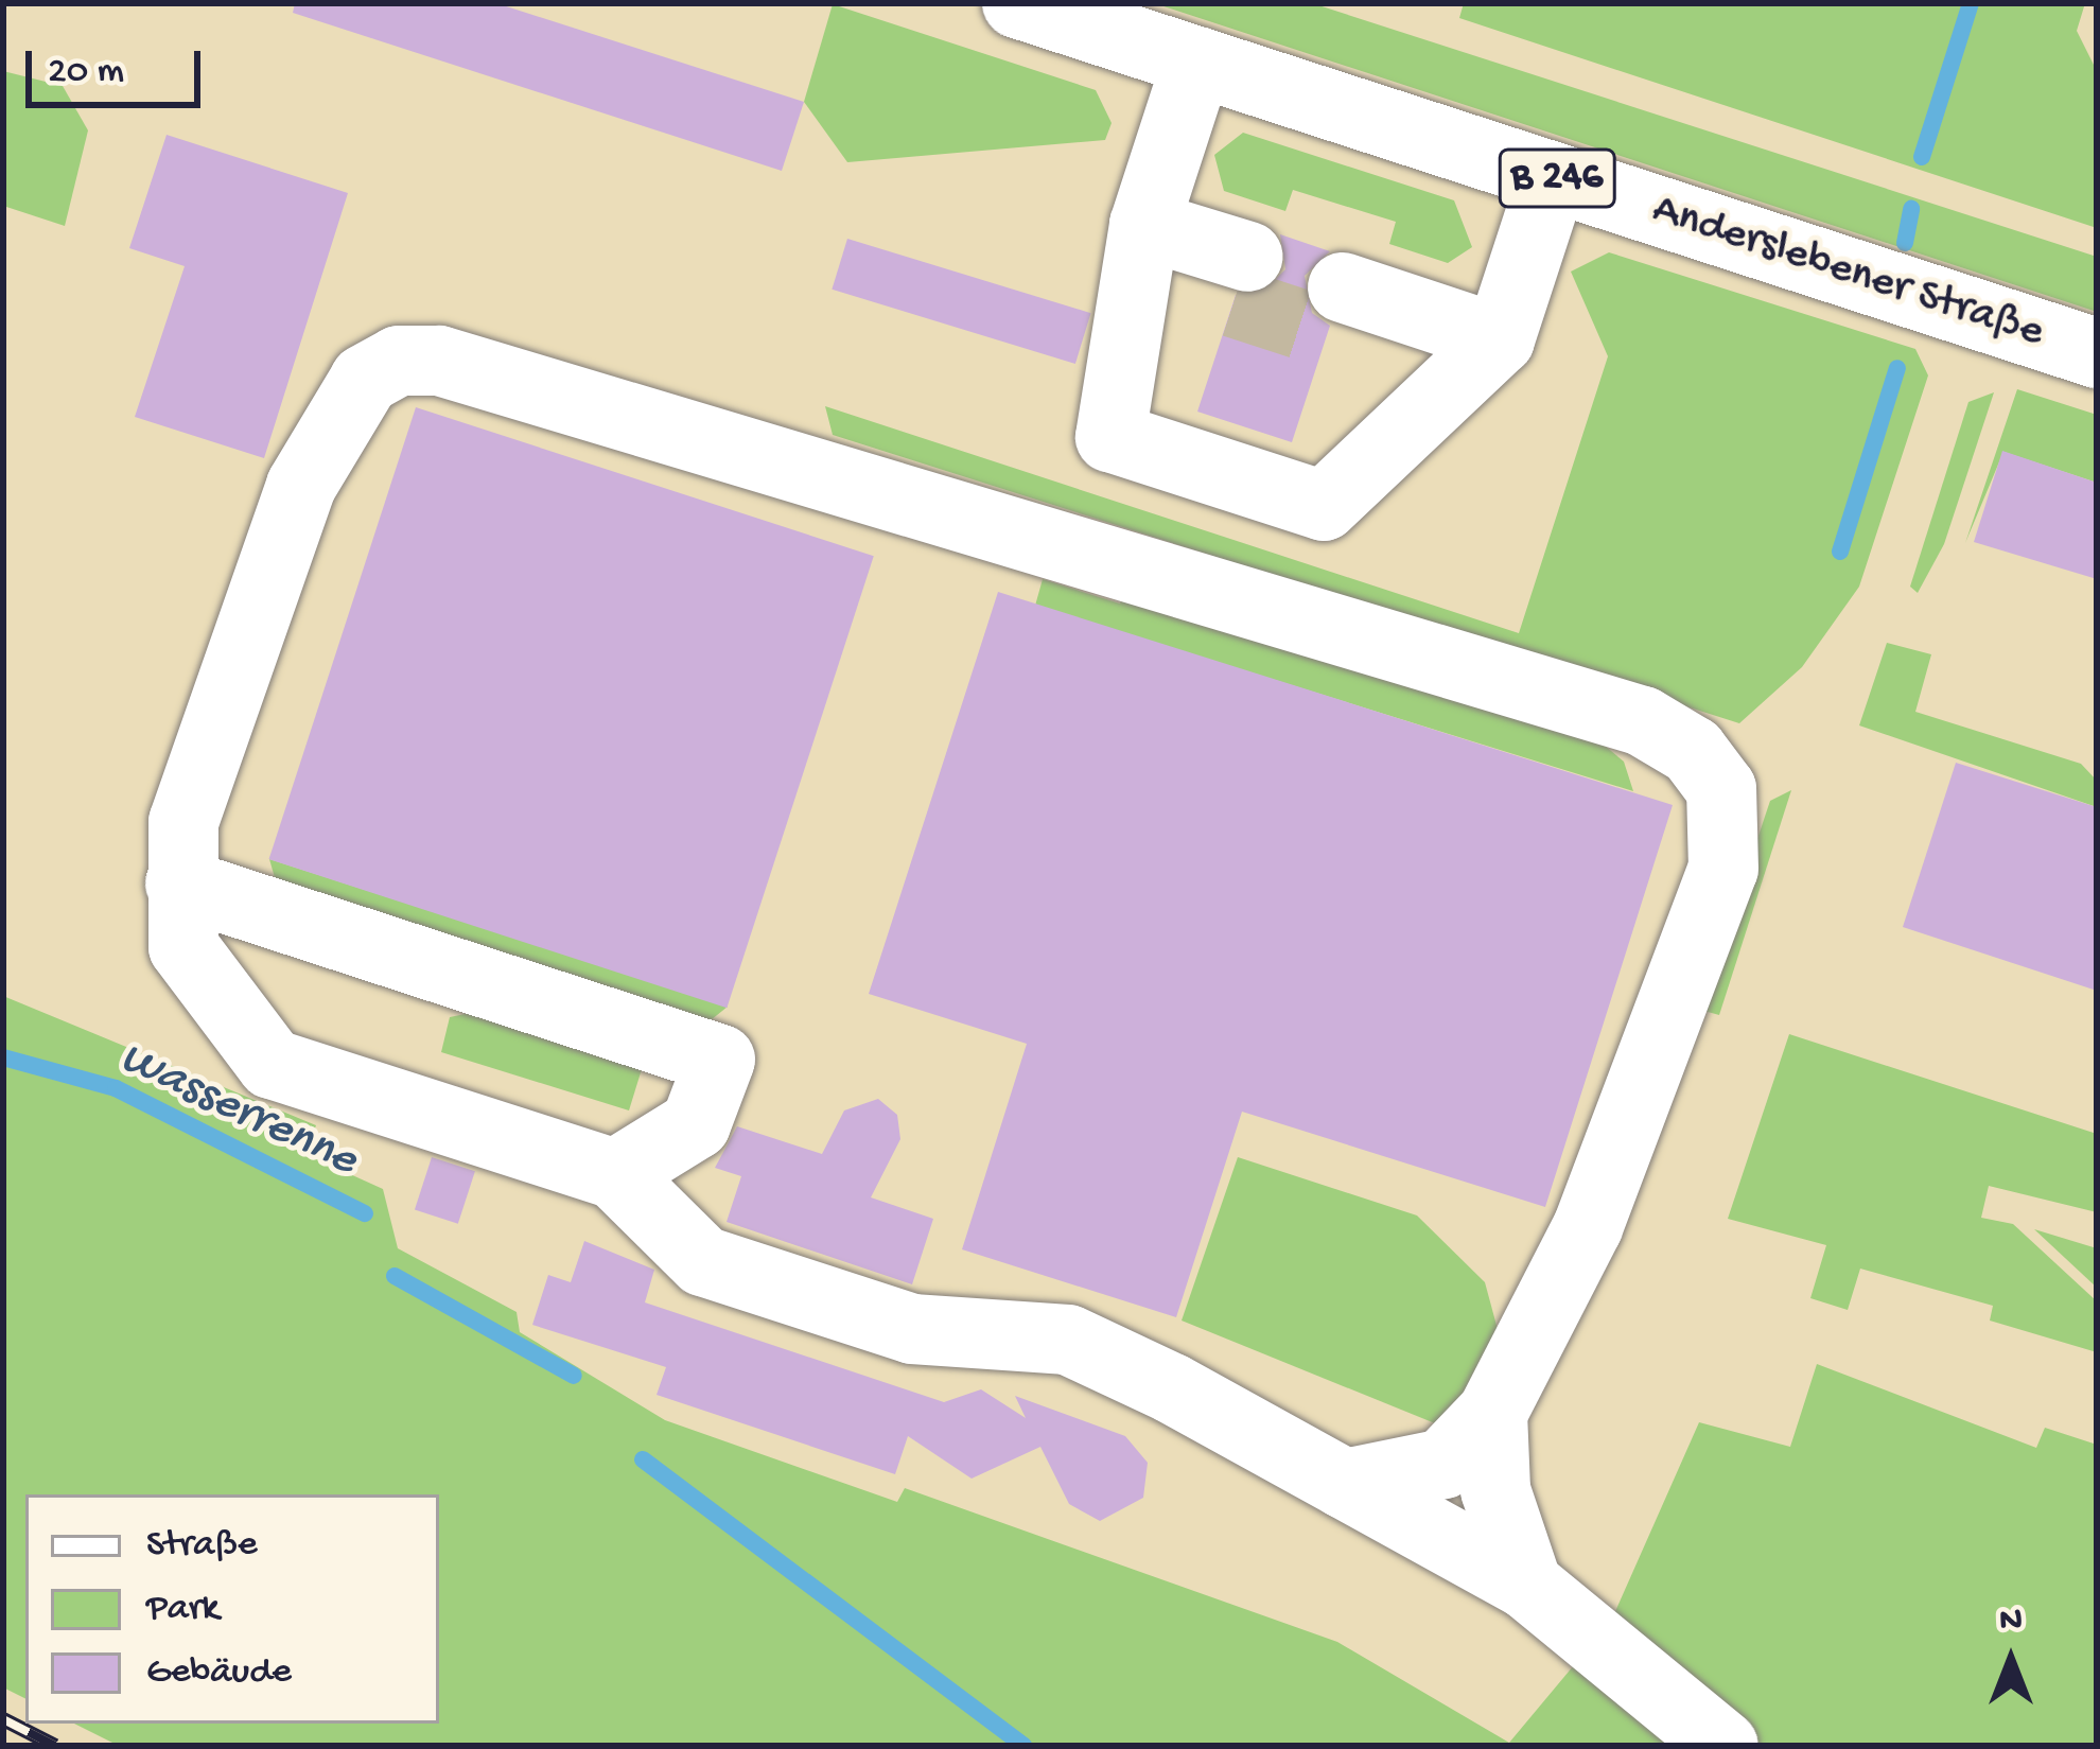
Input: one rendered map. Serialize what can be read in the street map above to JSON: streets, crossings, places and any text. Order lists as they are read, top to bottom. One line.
{"streets":{"main road":["B 246","Anderslebener Straße"]},"water":["Wasserrenne"],"legend":["Straße","Park","Gebäude"],"scale_bar":"20 m","north":"top"}
